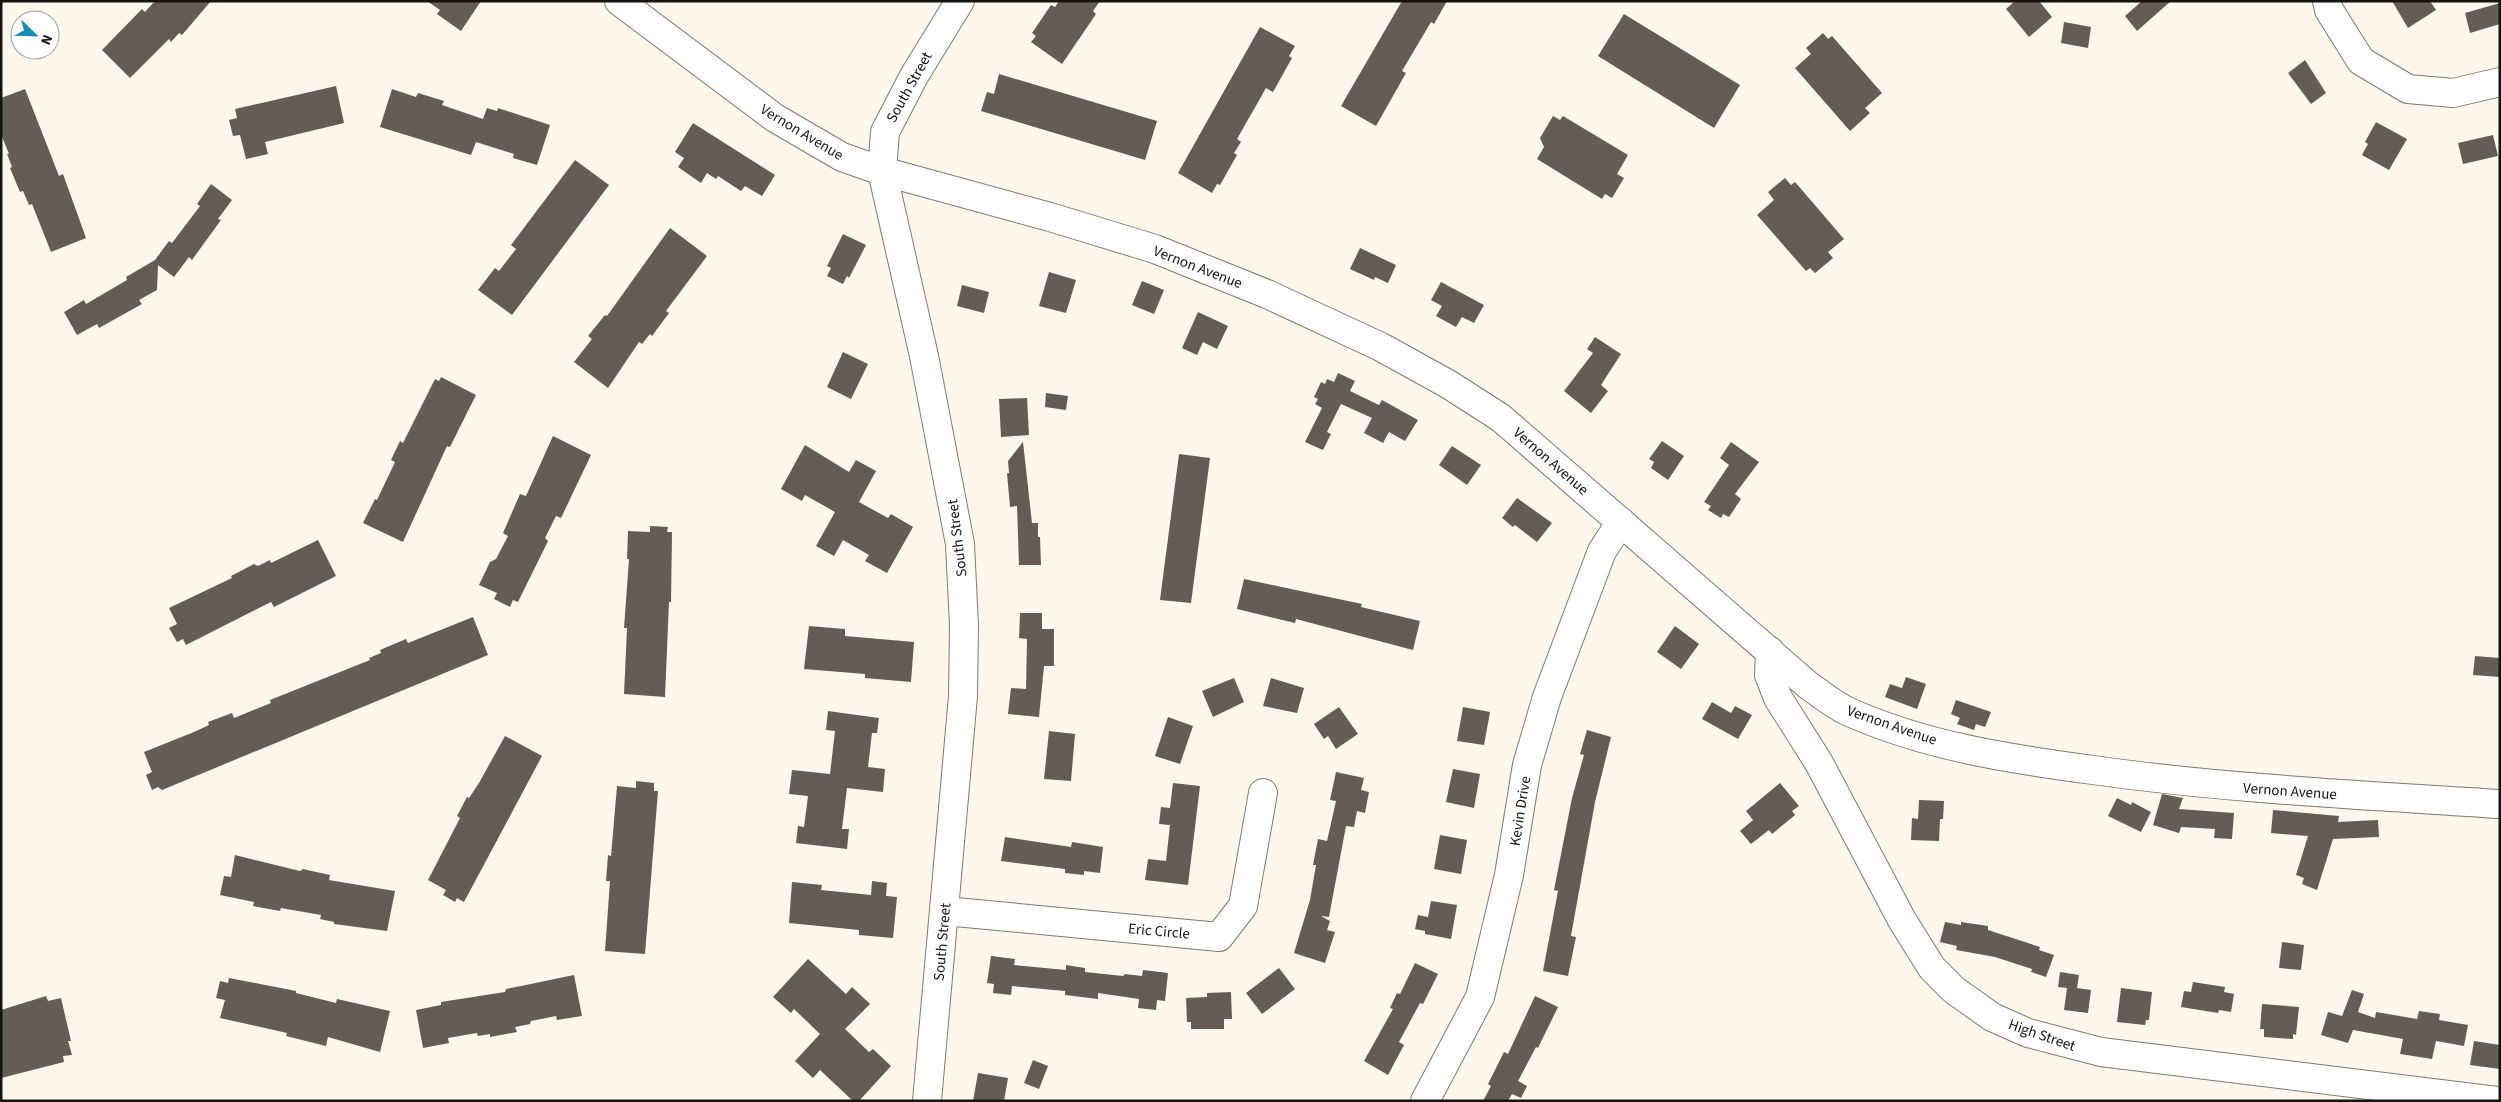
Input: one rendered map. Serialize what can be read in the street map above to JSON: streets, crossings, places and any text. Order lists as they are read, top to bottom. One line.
{"streets":{"street":["South Street","Vernon Avenue","Kevin Drive","Eric Circle","High Street"]},"crossings":[["South Street","Vernon Avenue"],["South Street","Eric Circle"],["Vernon Avenue","Kevin Drive"],["Vernon Avenue","High Street"]],"north":"bottom right"}
